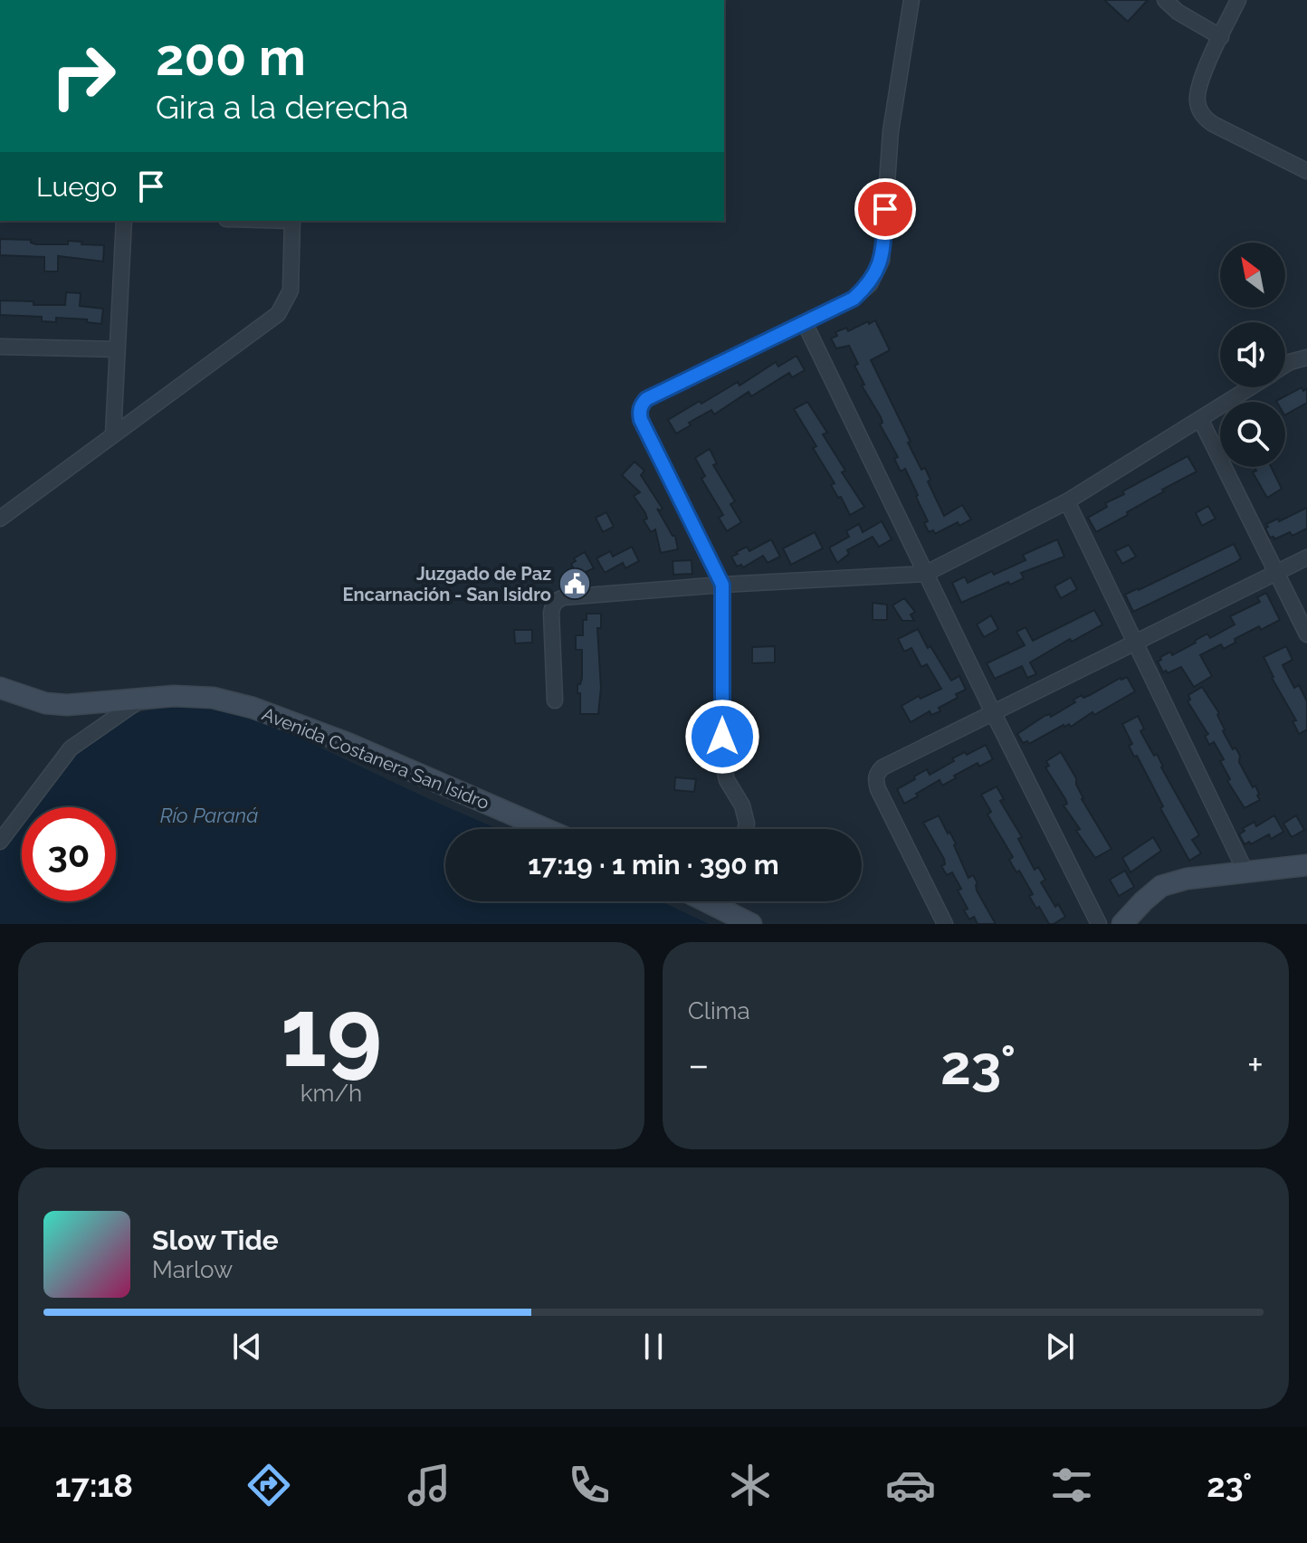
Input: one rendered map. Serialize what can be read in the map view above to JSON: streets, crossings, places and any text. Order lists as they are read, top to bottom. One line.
{"streets":{"main road":["Avenida Costanera San Isidro"]},"water":["Río Paraná"],"places":{"public building":["Juzgado de Paz Encarnación - San Isidro"]},"north":"top left","page":{"turn":["200 m","Gira a la derecha"],"then":"Luego","limit":"30","trip":"17:19 · 1 min · 390 m","tile":[["19","km/h"],"Clima"],"heat":["−","23°","+"],"song":["Slow Tide","Marlow"],"tabs":["17:18","23°"]}}
